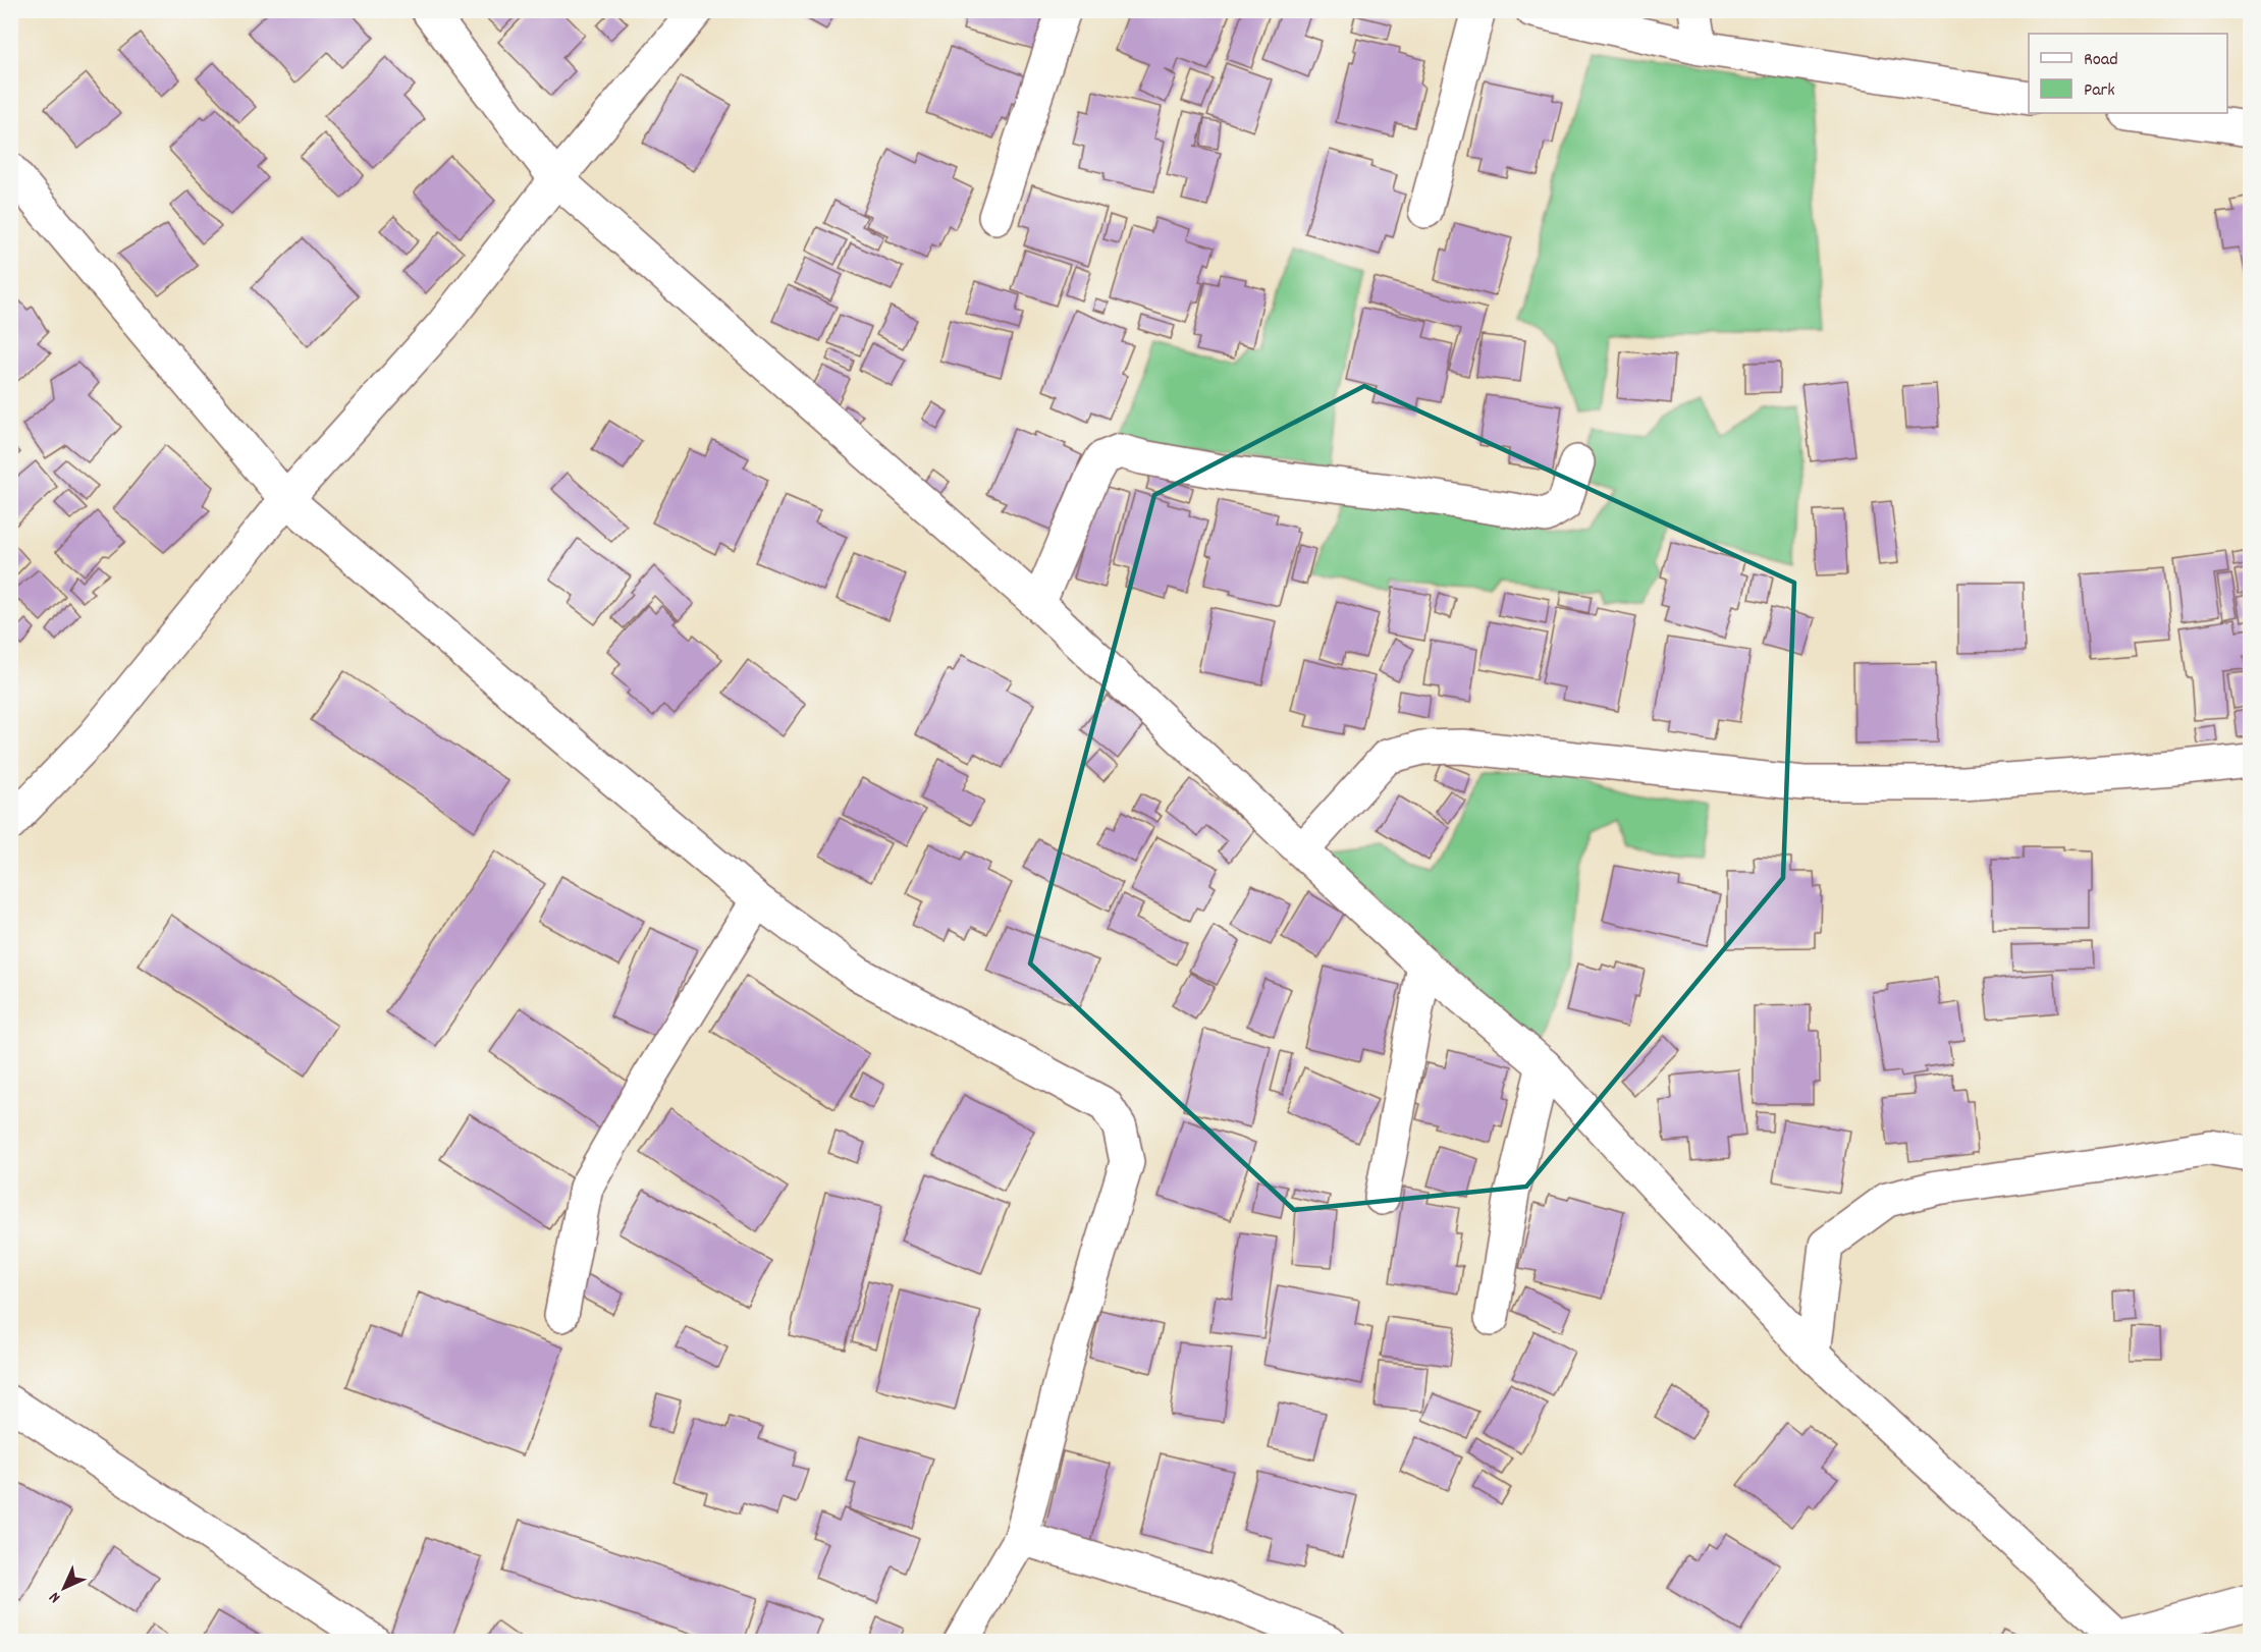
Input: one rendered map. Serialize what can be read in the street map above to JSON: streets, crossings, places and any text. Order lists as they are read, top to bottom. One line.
{"legend":["Road","Park"],"north":"bottom left"}
